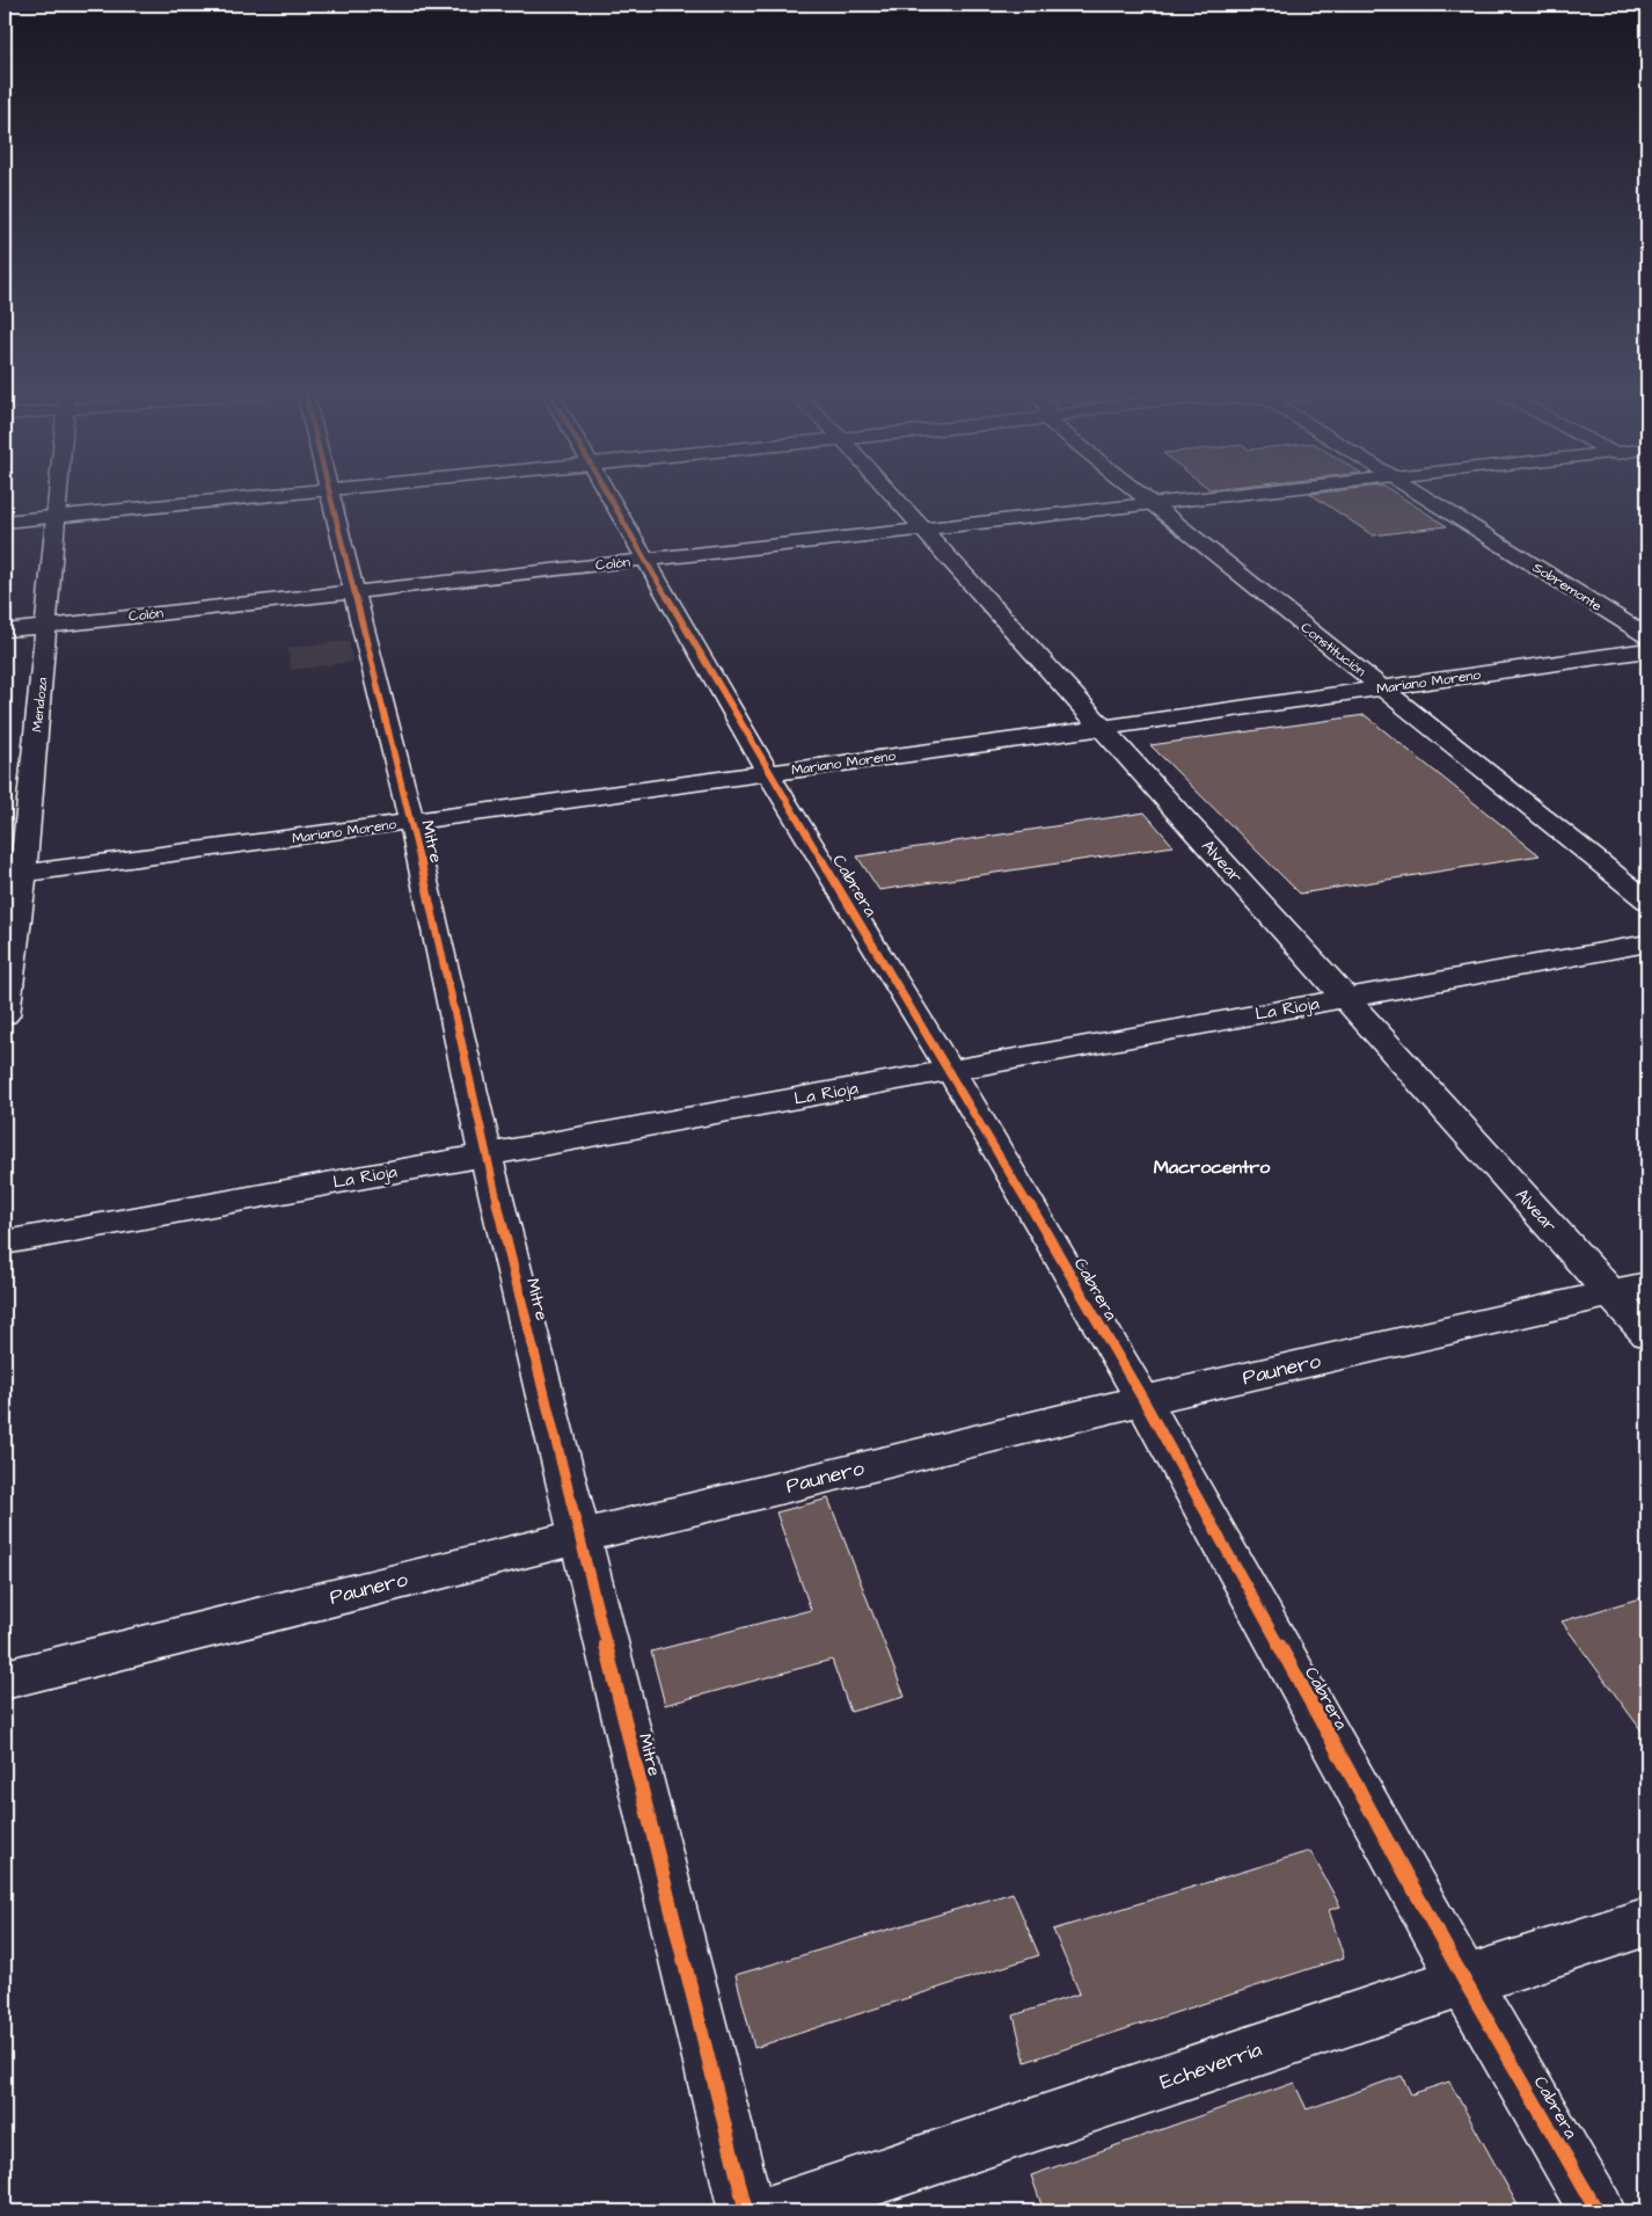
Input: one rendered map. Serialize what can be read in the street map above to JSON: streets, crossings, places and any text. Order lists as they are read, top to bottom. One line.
{"streets":{"street":["Colón","Sobremonte","Constitución","Mariano Moreno","Mendoza","Mitre","Alvear","Cabrera","La Rioja","Paunero","Echeverría"]},"crossings":[["Colón","Constitución"],["Colón","Mendoza"],["Colón","Mitre"],["Colón","Alvear"],["Colón","Cabrera"],["Constitución","Mariano Moreno"],["Mariano Moreno","Mendoza"],["Mariano Moreno","Mitre"],["Mariano Moreno","Alvear"],["Mariano Moreno","Cabrera"],["Mitre","La Rioja"],["Mitre","Paunero"],["Alvear","La Rioja"],["Alvear","Paunero"],["Cabrera","La Rioja"],["Cabrera","Paunero"],["Cabrera","Echeverría"]],"districts":["Macrocentro"]}
